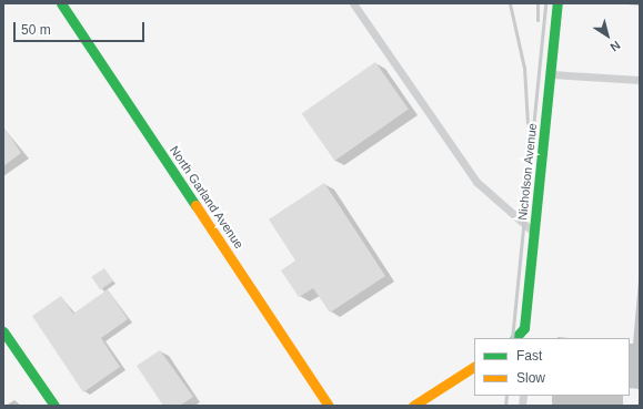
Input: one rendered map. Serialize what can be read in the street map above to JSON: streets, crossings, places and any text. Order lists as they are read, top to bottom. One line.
{"streets":{"street":["Nicholson Avenue","North Garland Avenue"]},"legend":["Fast","Slow"],"scale_bar":"50 m","north":"bottom right"}
